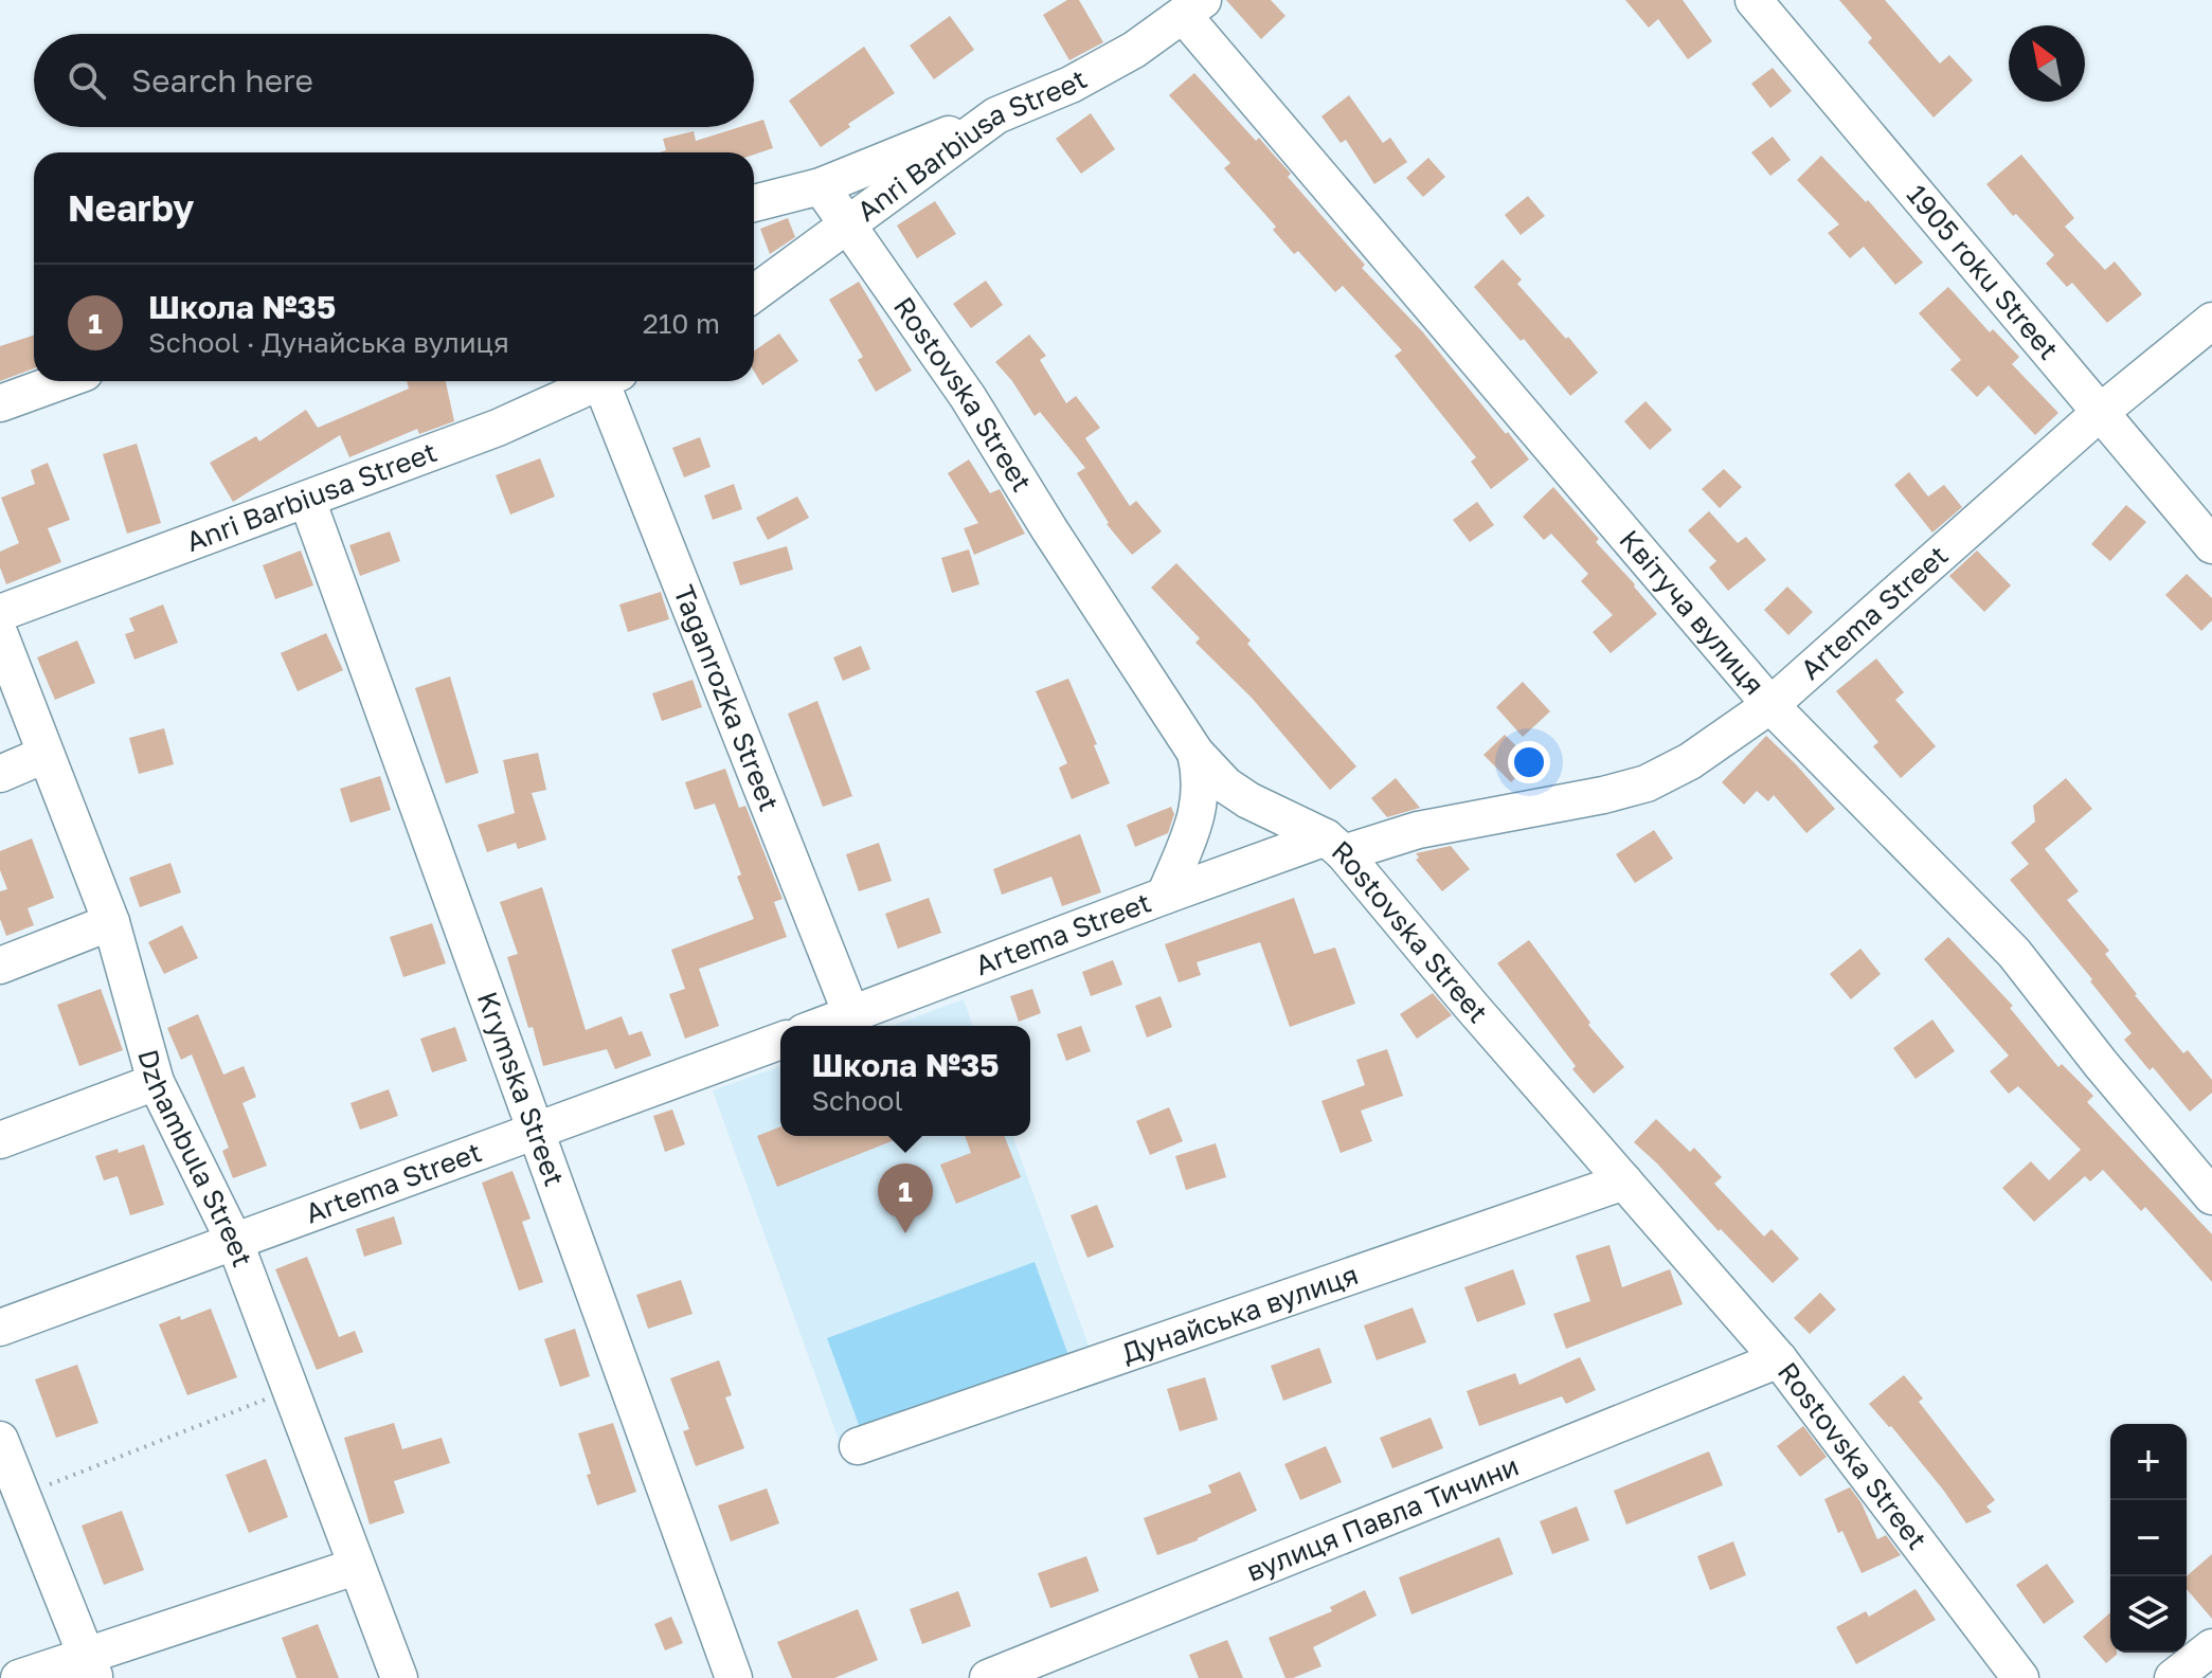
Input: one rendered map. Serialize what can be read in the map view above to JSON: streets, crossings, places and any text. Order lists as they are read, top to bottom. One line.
{"streets":{"street":["Anri Barbiusa Street","1905 roku Street","Rostovska Street","Квітуча вулиця","Artema Street","Taganrozka Street","Krymska Street","Dzhambula Street","Дунайська вулиця","вулиця Павла Тичини"]},"crossings":[["Anri Barbiusa Street","Rostovska Street"],["Anri Barbiusa Street","Квітуча вулиця"],["Anri Barbiusa Street","Krymska Street"],["1905 roku Street","Artema Street"],["Rostovska Street","Artema Street"],["Rostovska Street","Дунайська вулиця"],["Rostovska Street","вулиця Павла Тичини"],["Квітуча вулиця","Artema Street"],["Artema Street","Taganrozka Street"],["Artema Street","Krymska Street"],["Artema Street","Dzhambula Street"]],"north":"top left","page":{"search":"Search here","heading":"Nearby","list":[{"mark":"1","name":"Школа №35","note":"School · Дунайська вулиця","value":"210 m"}],"popup":["Школа №35","School"],"pins":"1","map_buttons":["+","−"]}}
